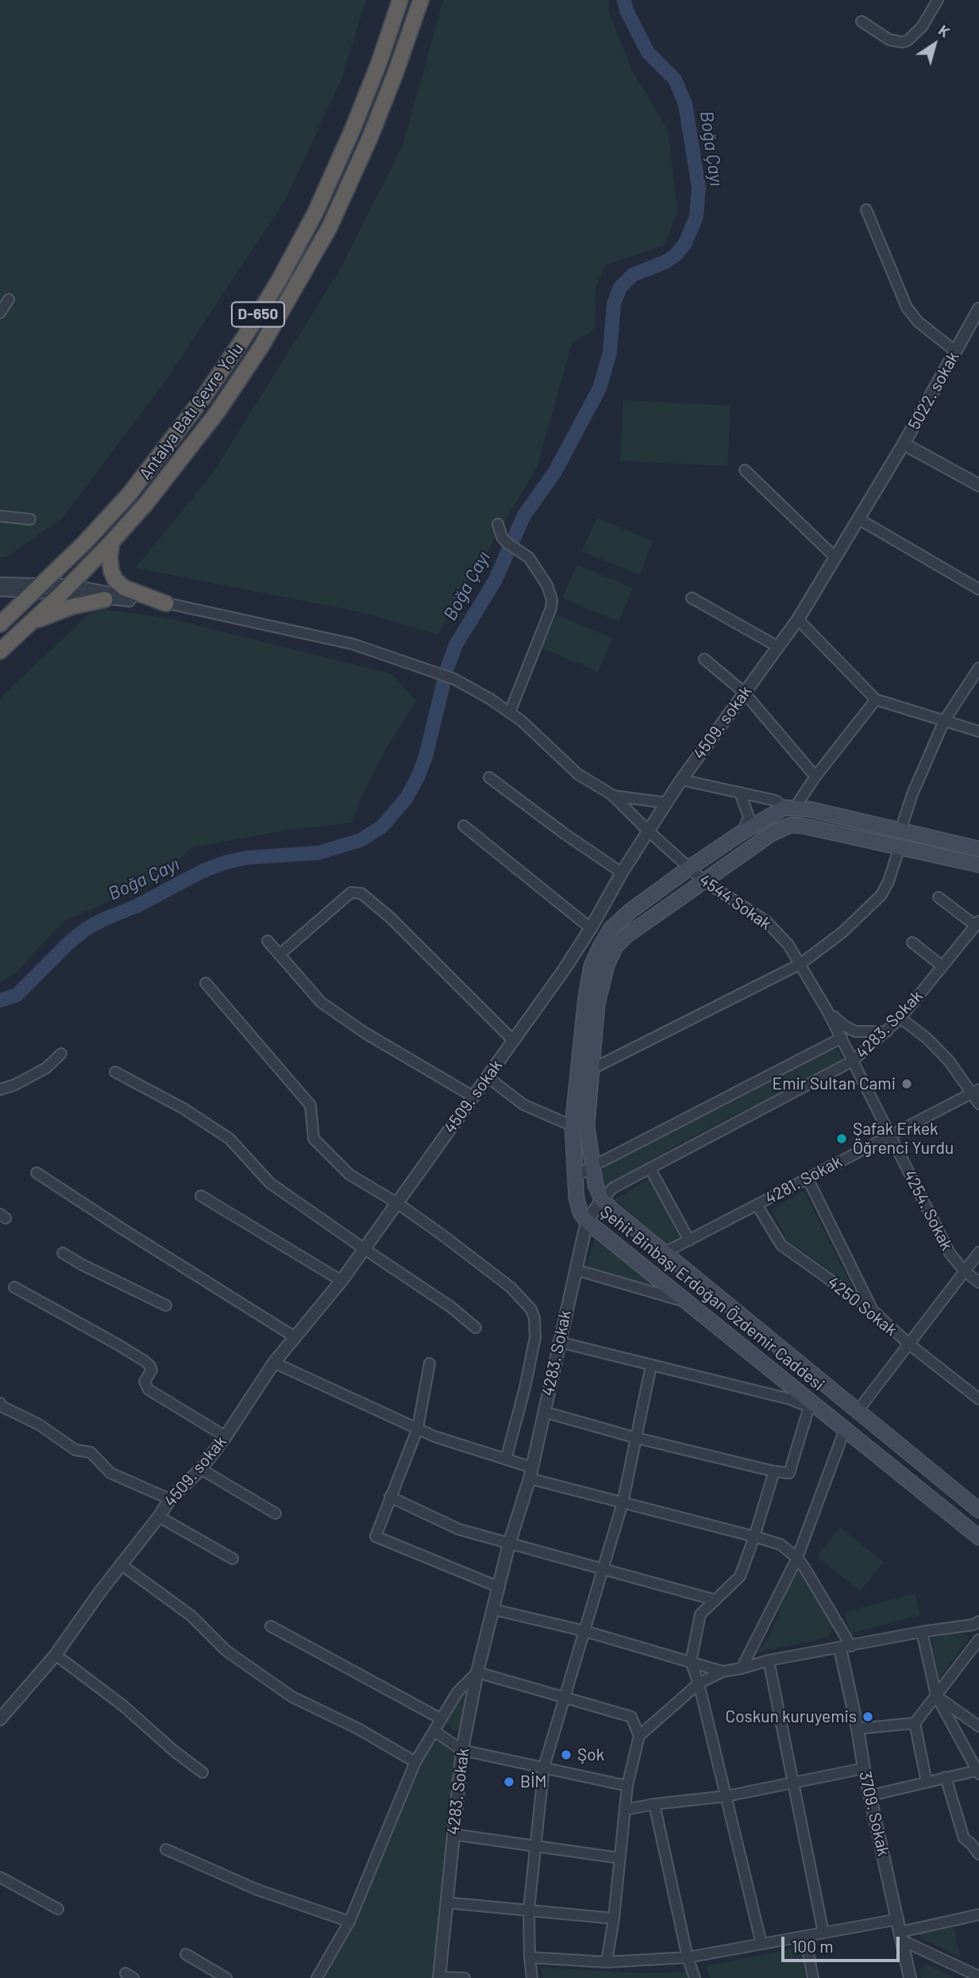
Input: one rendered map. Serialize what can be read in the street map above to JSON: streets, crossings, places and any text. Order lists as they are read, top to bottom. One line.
{"streets":{"highway":["D-650","Antalya Batı Çevre Yolu"],"main road":["Şehit Binbaşı Erdoğan Özdemir Caddesi"],"street":["5022. sokak","4509. sokak","4544 Sokak","4283. Sokak","4281. Sokak","4254. Sokak","4250 Sokak","3709. Sokak"]},"crossings":[["5022. sokak","4509. sokak"],["4509. sokak","4544 Sokak"],["4544 Sokak","4254. Sokak"],["4544 Sokak","Şehit Binbaşı Erdoğan Özdemir Caddesi"],["4283. Sokak","4254. Sokak"],["4283. Sokak","Şehit Binbaşı Erdoğan Özdemir Caddesi"],["4281. Sokak","4254. Sokak"],["4281. Sokak","Şehit Binbaşı Erdoğan Özdemir Caddesi"],["4281. Sokak","4250 Sokak"]],"water":["Boğa Çayı"],"places":["Emir Sultan Cami","Şafak Erkek Öğrenci Yurdu","Coskun kuruyemis","Şok","BİM"],"scale_bar":"100 m","north":"top right"}
